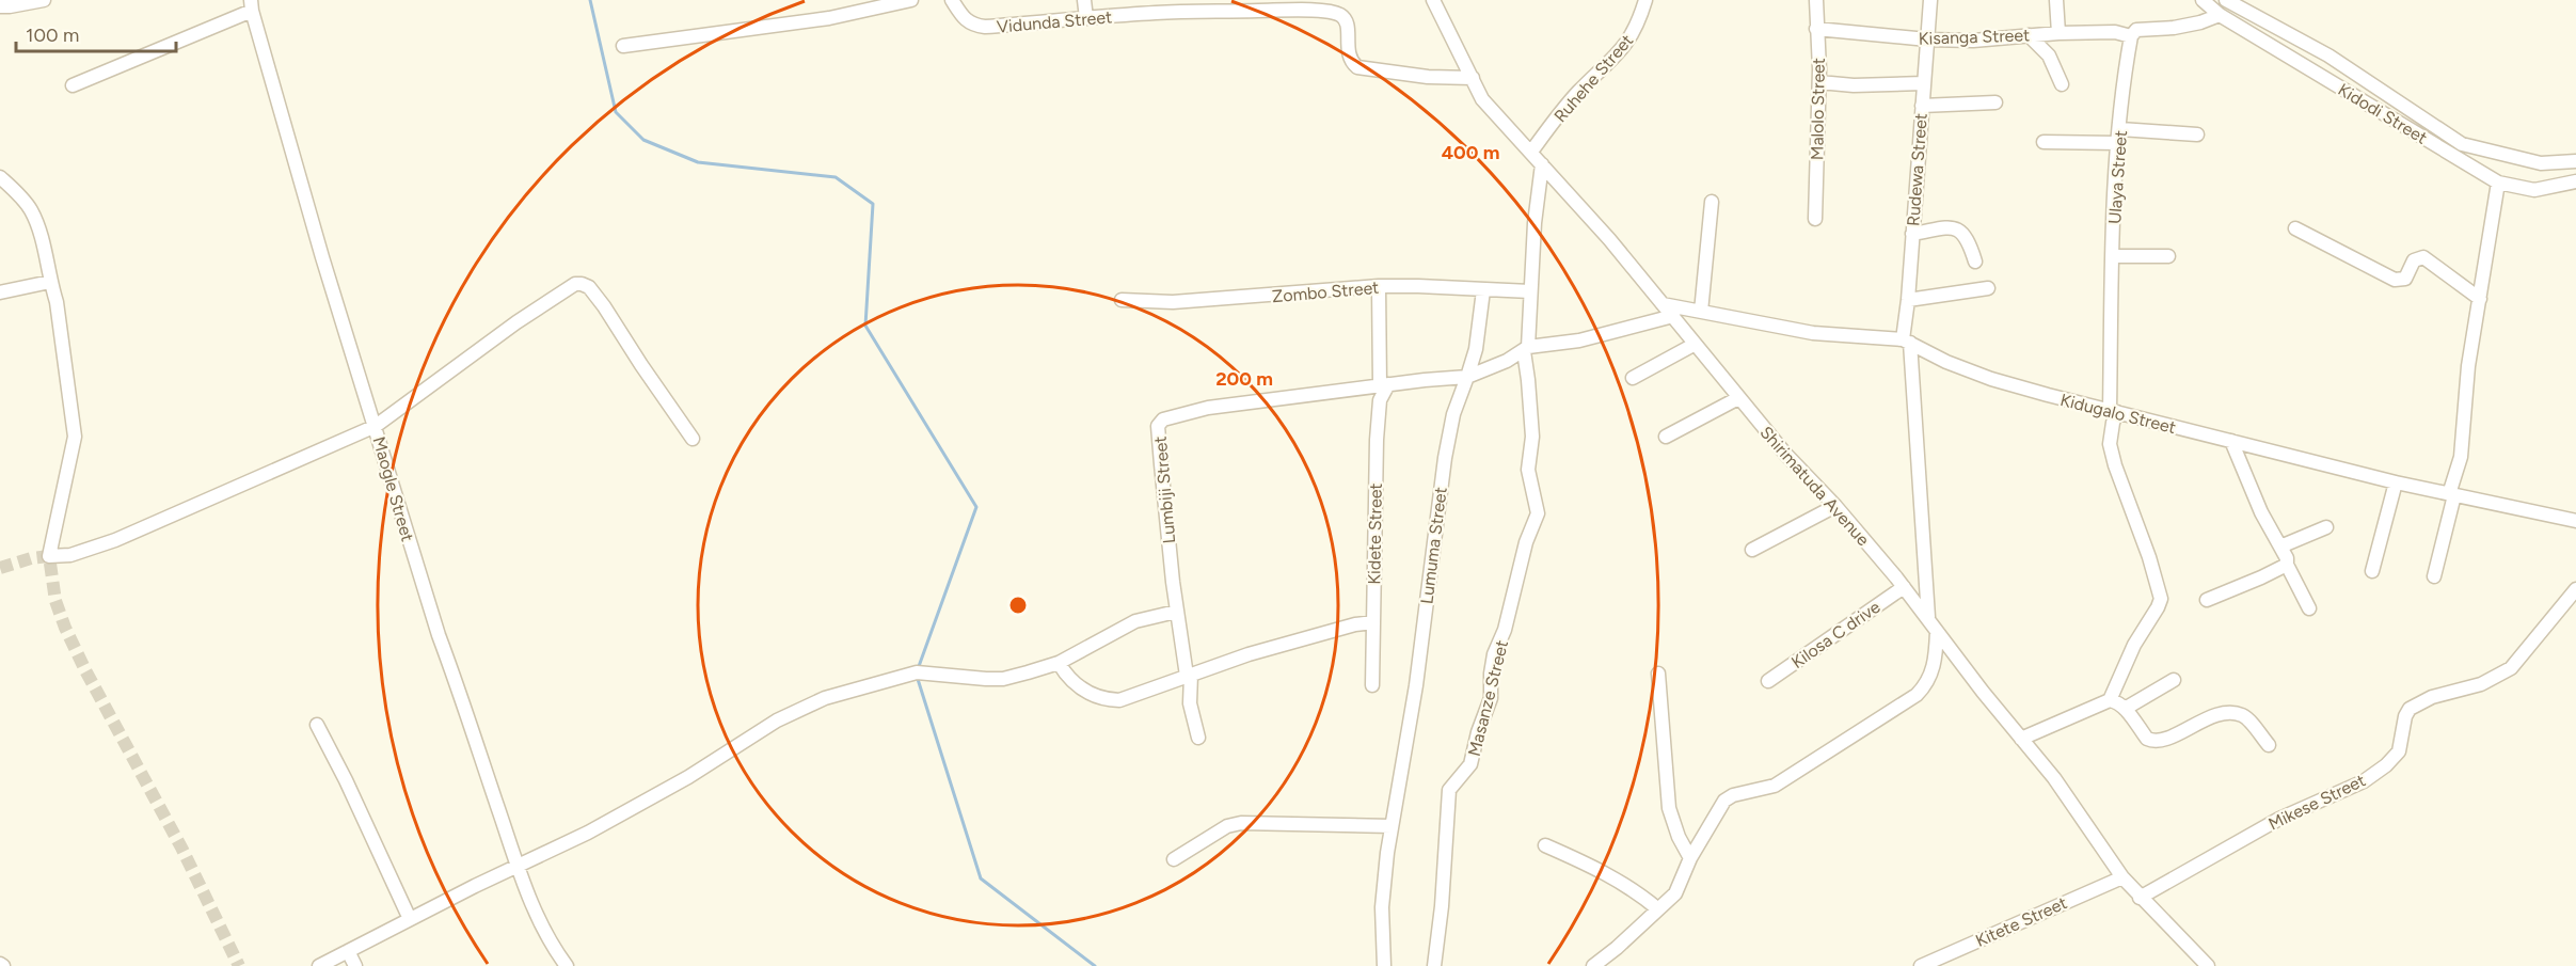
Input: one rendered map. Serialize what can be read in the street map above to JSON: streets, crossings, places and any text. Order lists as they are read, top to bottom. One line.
{"streets":{"street":["Vidunda Street","Kisanga Street","Ruhehe Street","Malolo Street","Kidodi Street","Rudewa Street","Ulaya Street","Zombo Street","Kidugalo Street","Shirimatuda Avenue","Maogle Street","Lumbiji Street","Kidete Street","Lumuma Street","Kilosa C drive","Masanze Street","Mikese Street","Kitete Street"]},"crossings":[["Vidunda Street","Shirimatuda Avenue"],["Kisanga Street","Malolo Street"],["Kisanga Street","Rudewa Street"],["Kisanga Street","Ulaya Street"],["Ruhehe Street","Shirimatuda Avenue"],["Rudewa Street","Kidugalo Street"],["Rudewa Street","Shirimatuda Avenue"],["Ulaya Street","Kidugalo Street"],["Zombo Street","Kidete Street"],["Zombo Street","Lumuma Street"],["Kidugalo Street","Shirimatuda Avenue"],["Shirimatuda Avenue","Kilosa C drive"],["Shirimatuda Avenue","Mikese Street"],["Shirimatuda Avenue","Kitete Street"],["Lumbiji Street","Kidete Street"],["Lumbiji Street","Lumuma Street"]],"scale_bar":"100 m","rings":["400 m","200 m"]}
